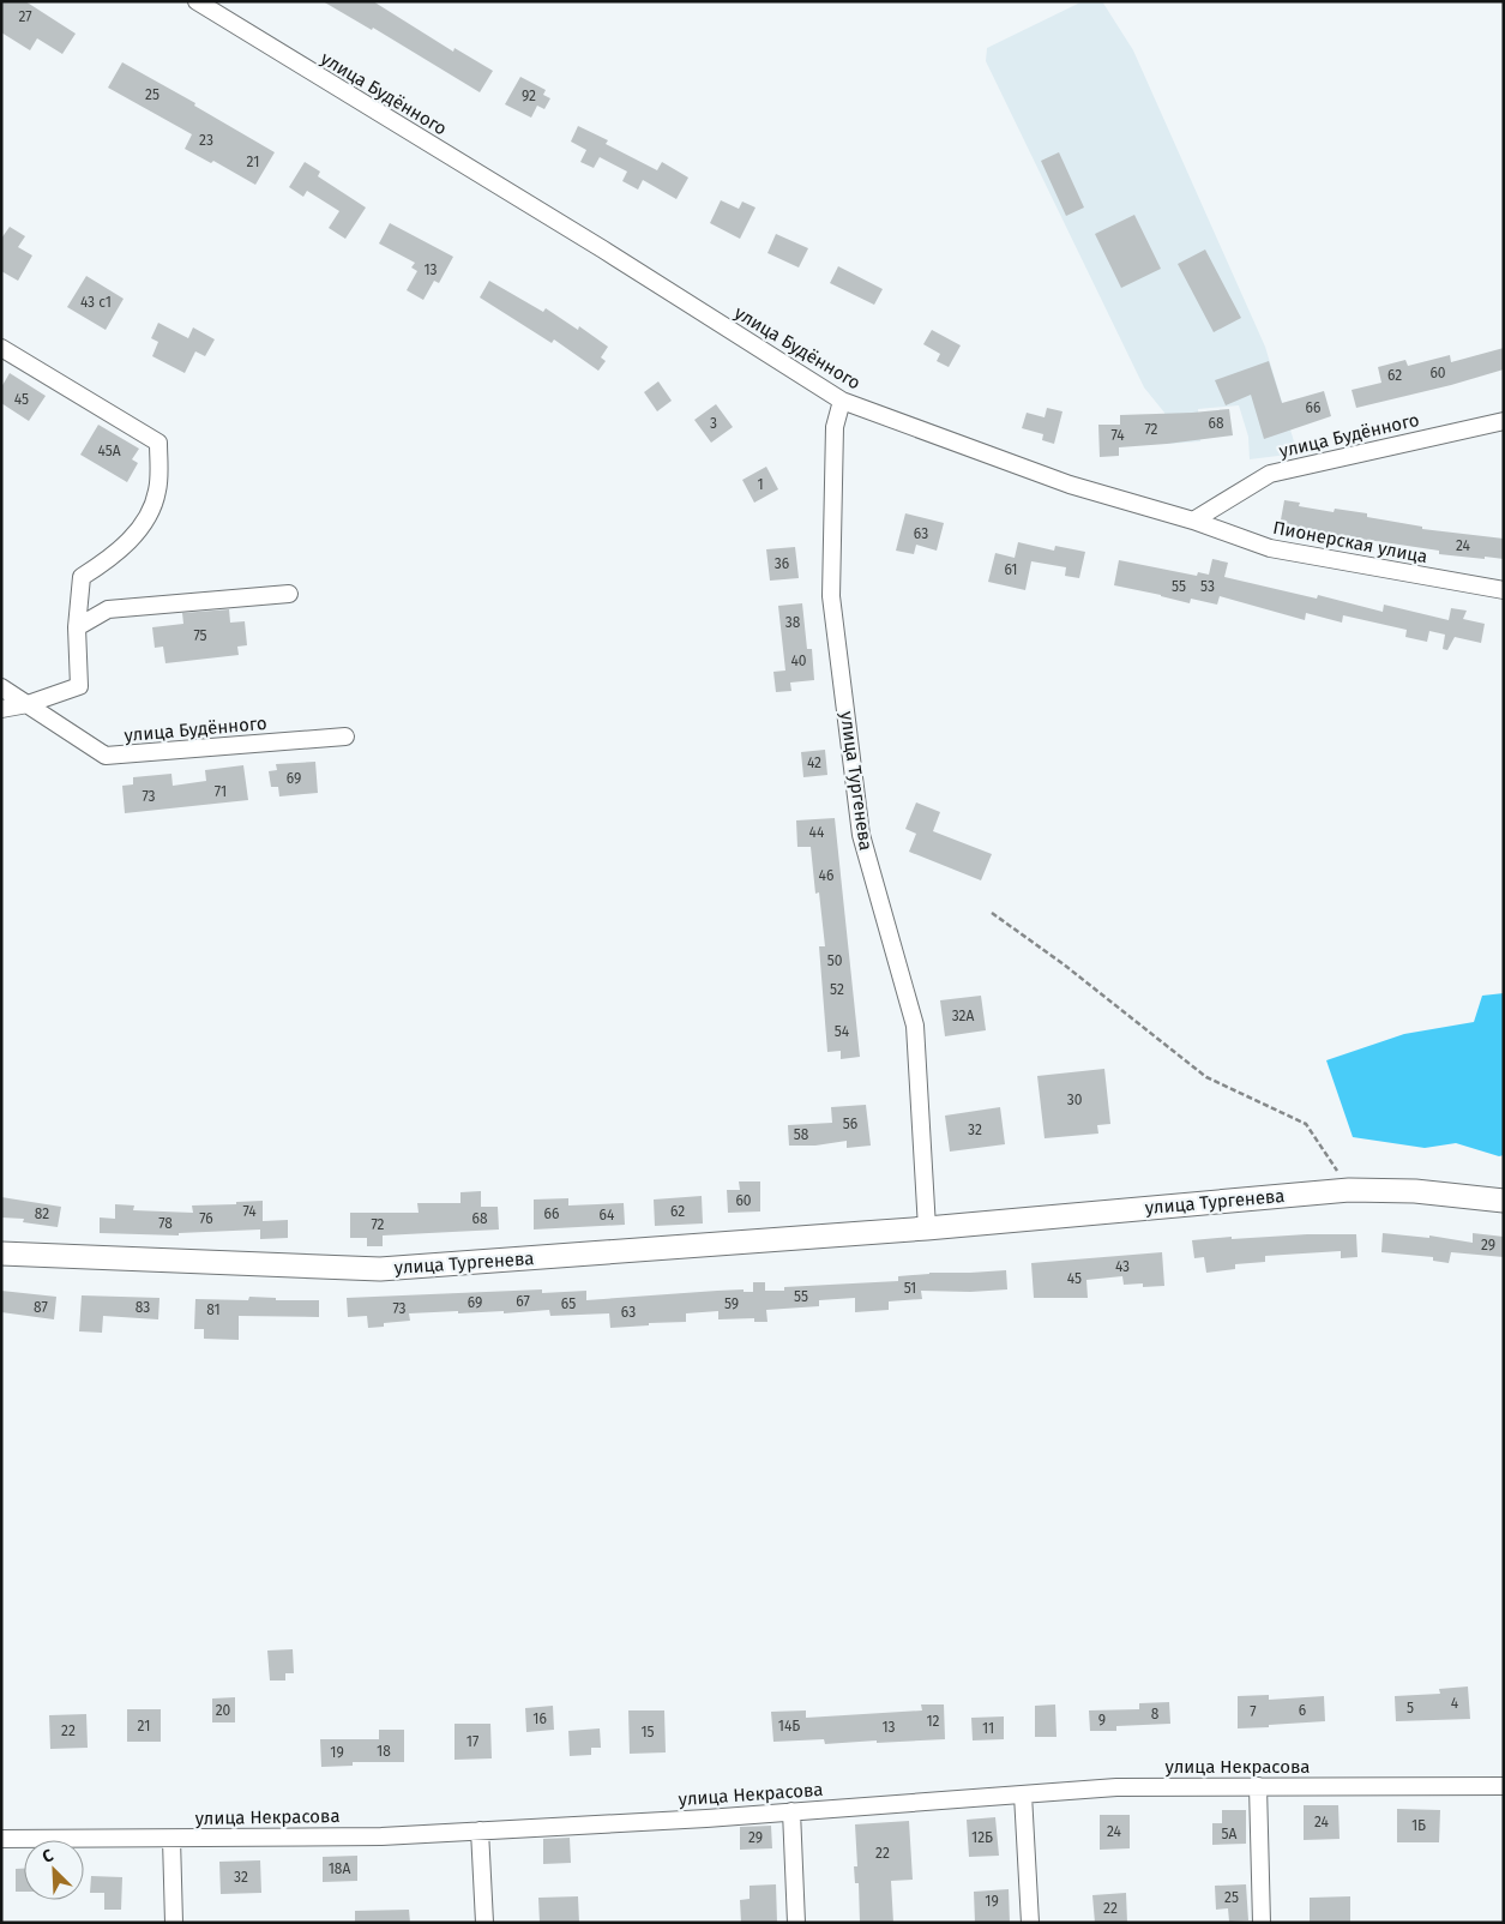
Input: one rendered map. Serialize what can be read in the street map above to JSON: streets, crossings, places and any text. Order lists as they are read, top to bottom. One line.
{"streets":{"street":["улица Будённого","Пионерская улица","улица Тургенева","улица Некрасова"]},"crossings":[["улица Будённого","Пионерская улица"],["улица Будённого","улица Тургенева"]],"house_numbers":["27","25","92","23","21","13","43 с1","60","62","45","66","3","68","72","74","45А","1","63","24","36","61","55","53","38","75","40","42","69","71","73","44","46","50","52","32А","54","30","56","32","58","60","74","62","82","66","64","76","68","78","72","29","43","45","51","55","67","69","65","59","87","83","73","81","63","4","5","20","6","7","8","16","9","12","21","14Б","13","11","22","15","17","18","19","24","1Б","24","5А","29","12Б","22","18А","32","25","19","22"],"north":"top left"}
